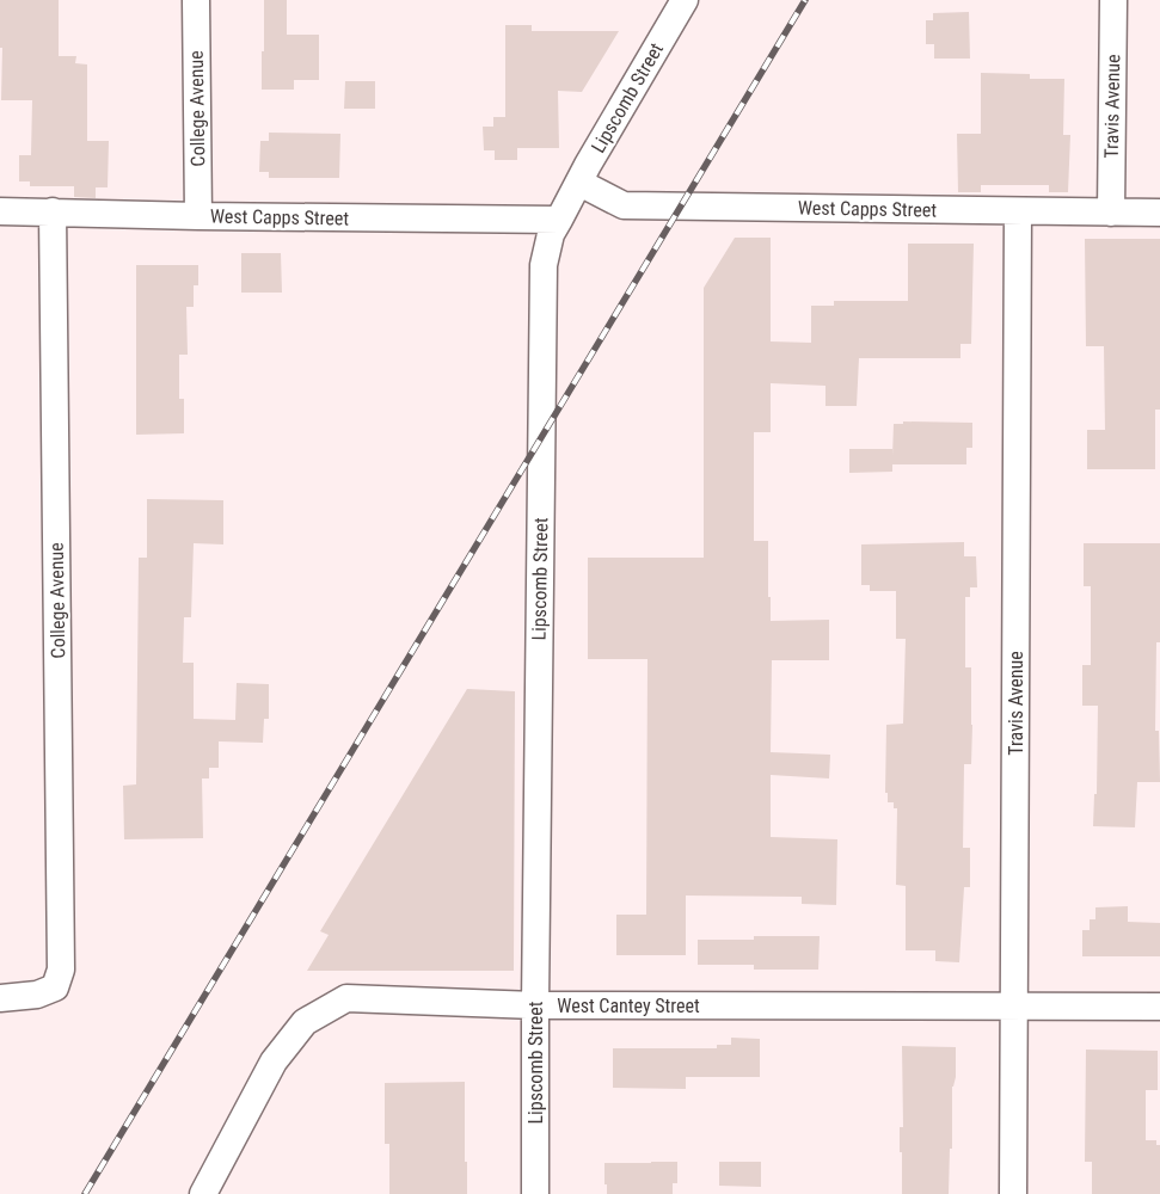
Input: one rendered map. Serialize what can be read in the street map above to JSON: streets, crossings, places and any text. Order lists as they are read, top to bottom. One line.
{"streets":{"street":["Lipscomb Street","Travis Avenue","College Avenue","West Capps Street","West Cantey Street"]},"crossings":[["Lipscomb Street","West Capps Street"],["Lipscomb Street","West Cantey Street"],["Travis Avenue","West Capps Street"],["Travis Avenue","West Cantey Street"],["College Avenue","West Capps Street"]]}
